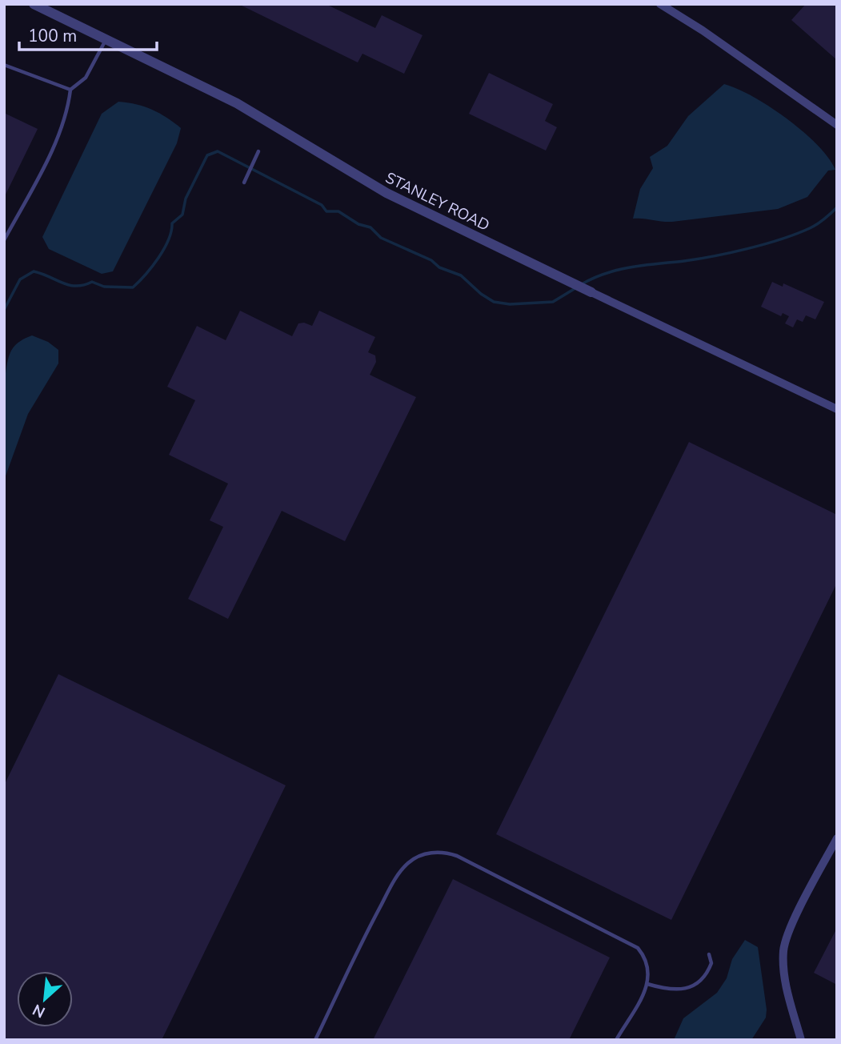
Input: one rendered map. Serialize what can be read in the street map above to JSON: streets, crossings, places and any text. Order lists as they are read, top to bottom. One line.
{"streets":{"street":["STANLEY ROAD"]},"scale_bar":"100 m","north":"bottom left"}
